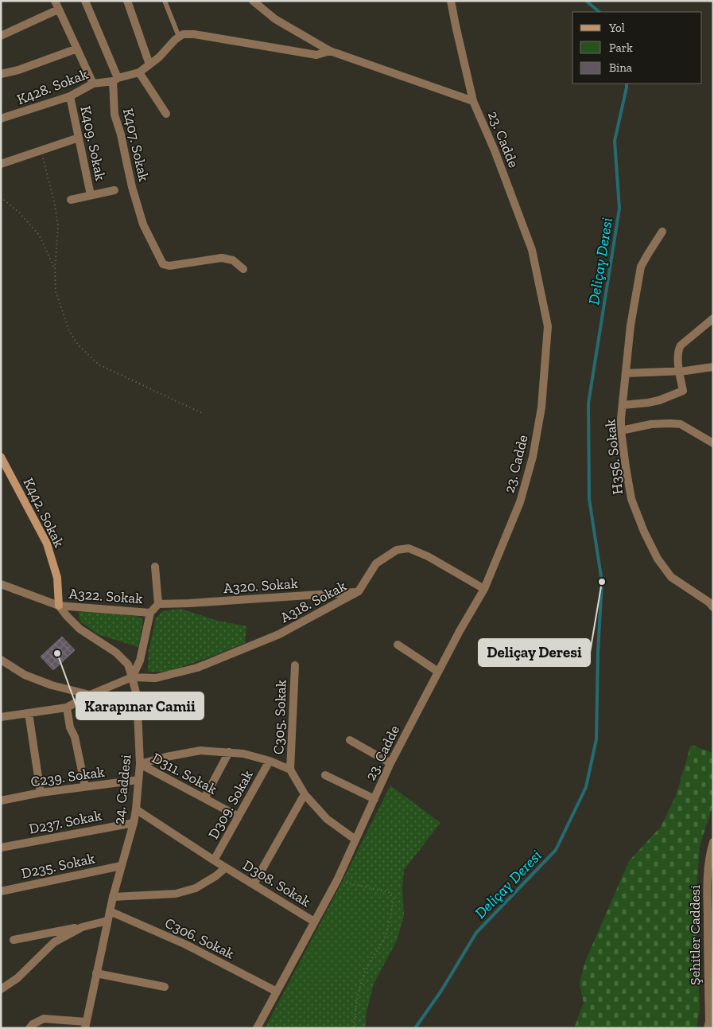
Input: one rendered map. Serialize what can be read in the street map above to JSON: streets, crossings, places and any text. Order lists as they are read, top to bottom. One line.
{"streets":{"main road":["K442. Sokak"],"street":["K428. Sokak","23. Cadde","K409. Sokak","K407. Sokak","H356. Sokak","A320. Sokak","A322. Sokak","A318. Sokak","C305. Sokak","D311. Sokak","C239. Sokak","24. Caddesi","D309. Sokak","D237. Sokak","D235. Sokak","D308. Sokak","Şehitler Caddesi","C306. Sokak"]},"crossings":[["K428. Sokak","K409. Sokak"],["K428. Sokak","K407. Sokak"],["23. Cadde","A318. Sokak"],["23. Cadde","D308. Sokak"],["23. Cadde","C306. Sokak"],["K442. Sokak","A322. Sokak"],["K442. Sokak","24. Caddesi"],["A320. Sokak","A318. Sokak"],["A322. Sokak","24. Caddesi"],["A318. Sokak","24. Caddesi"],["D311. Sokak","24. Caddesi"],["D311. Sokak","D309. Sokak"],["C239. Sokak","24. Caddesi"],["24. Caddesi","D237. Sokak"],["24. Caddesi","D235. Sokak"],["24. Caddesi","D308. Sokak"],["24. Caddesi","C306. Sokak"],["D309. Sokak","D308. Sokak"]],"water":["Deliçay Deresi"],"places":["Deliçay Deresi","Karapınar Camii"],"legend":["Yol","Park","Bina"]}
